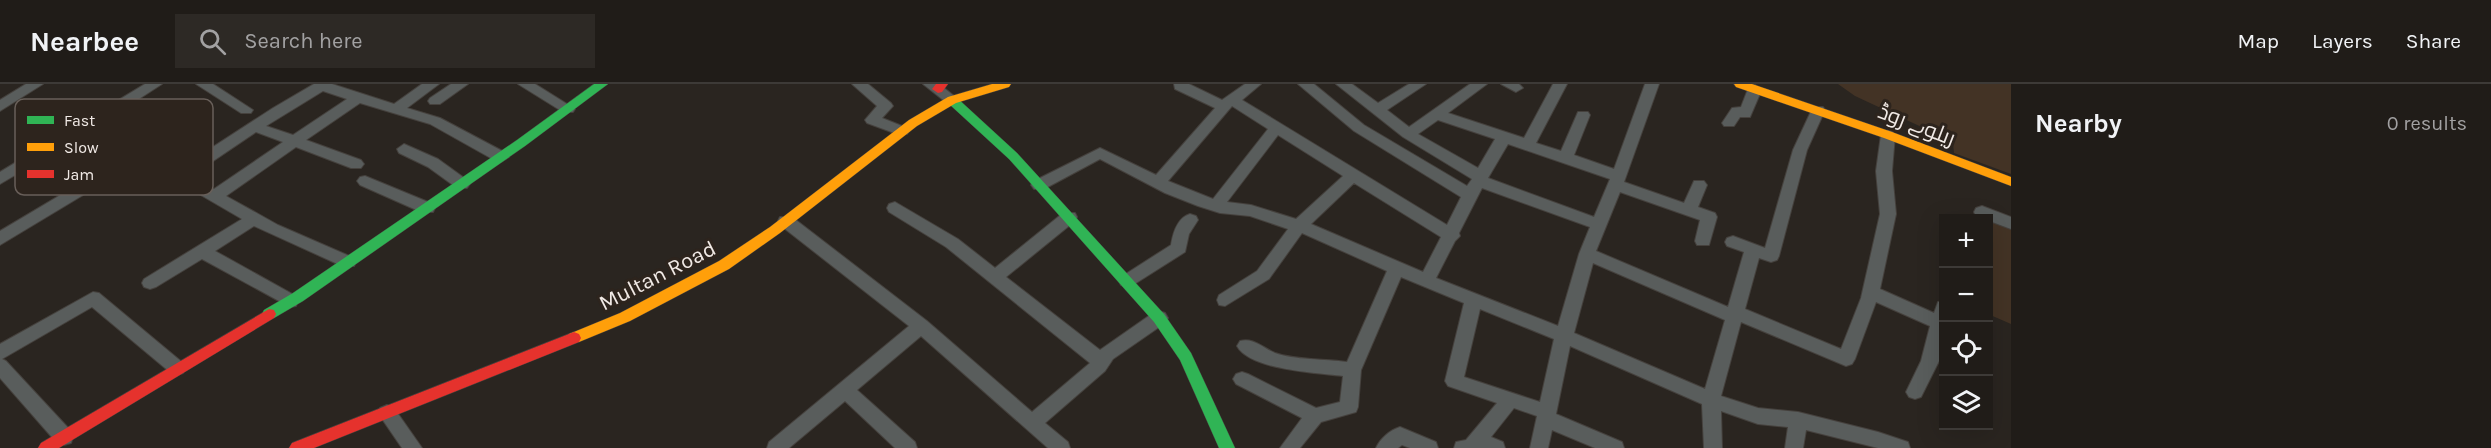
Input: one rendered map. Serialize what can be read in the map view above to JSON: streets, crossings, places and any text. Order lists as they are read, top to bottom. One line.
{"streets":{"street":["ریلوے روڈ","Multan Road"]},"legend":["Fast","Slow","Jam"],"page":{"header":"Nearbee","search":"Search here","nav":["Map","Layers","Share"],"heading":["Nearby","0 results"],"map_buttons":["+","−"]}}
